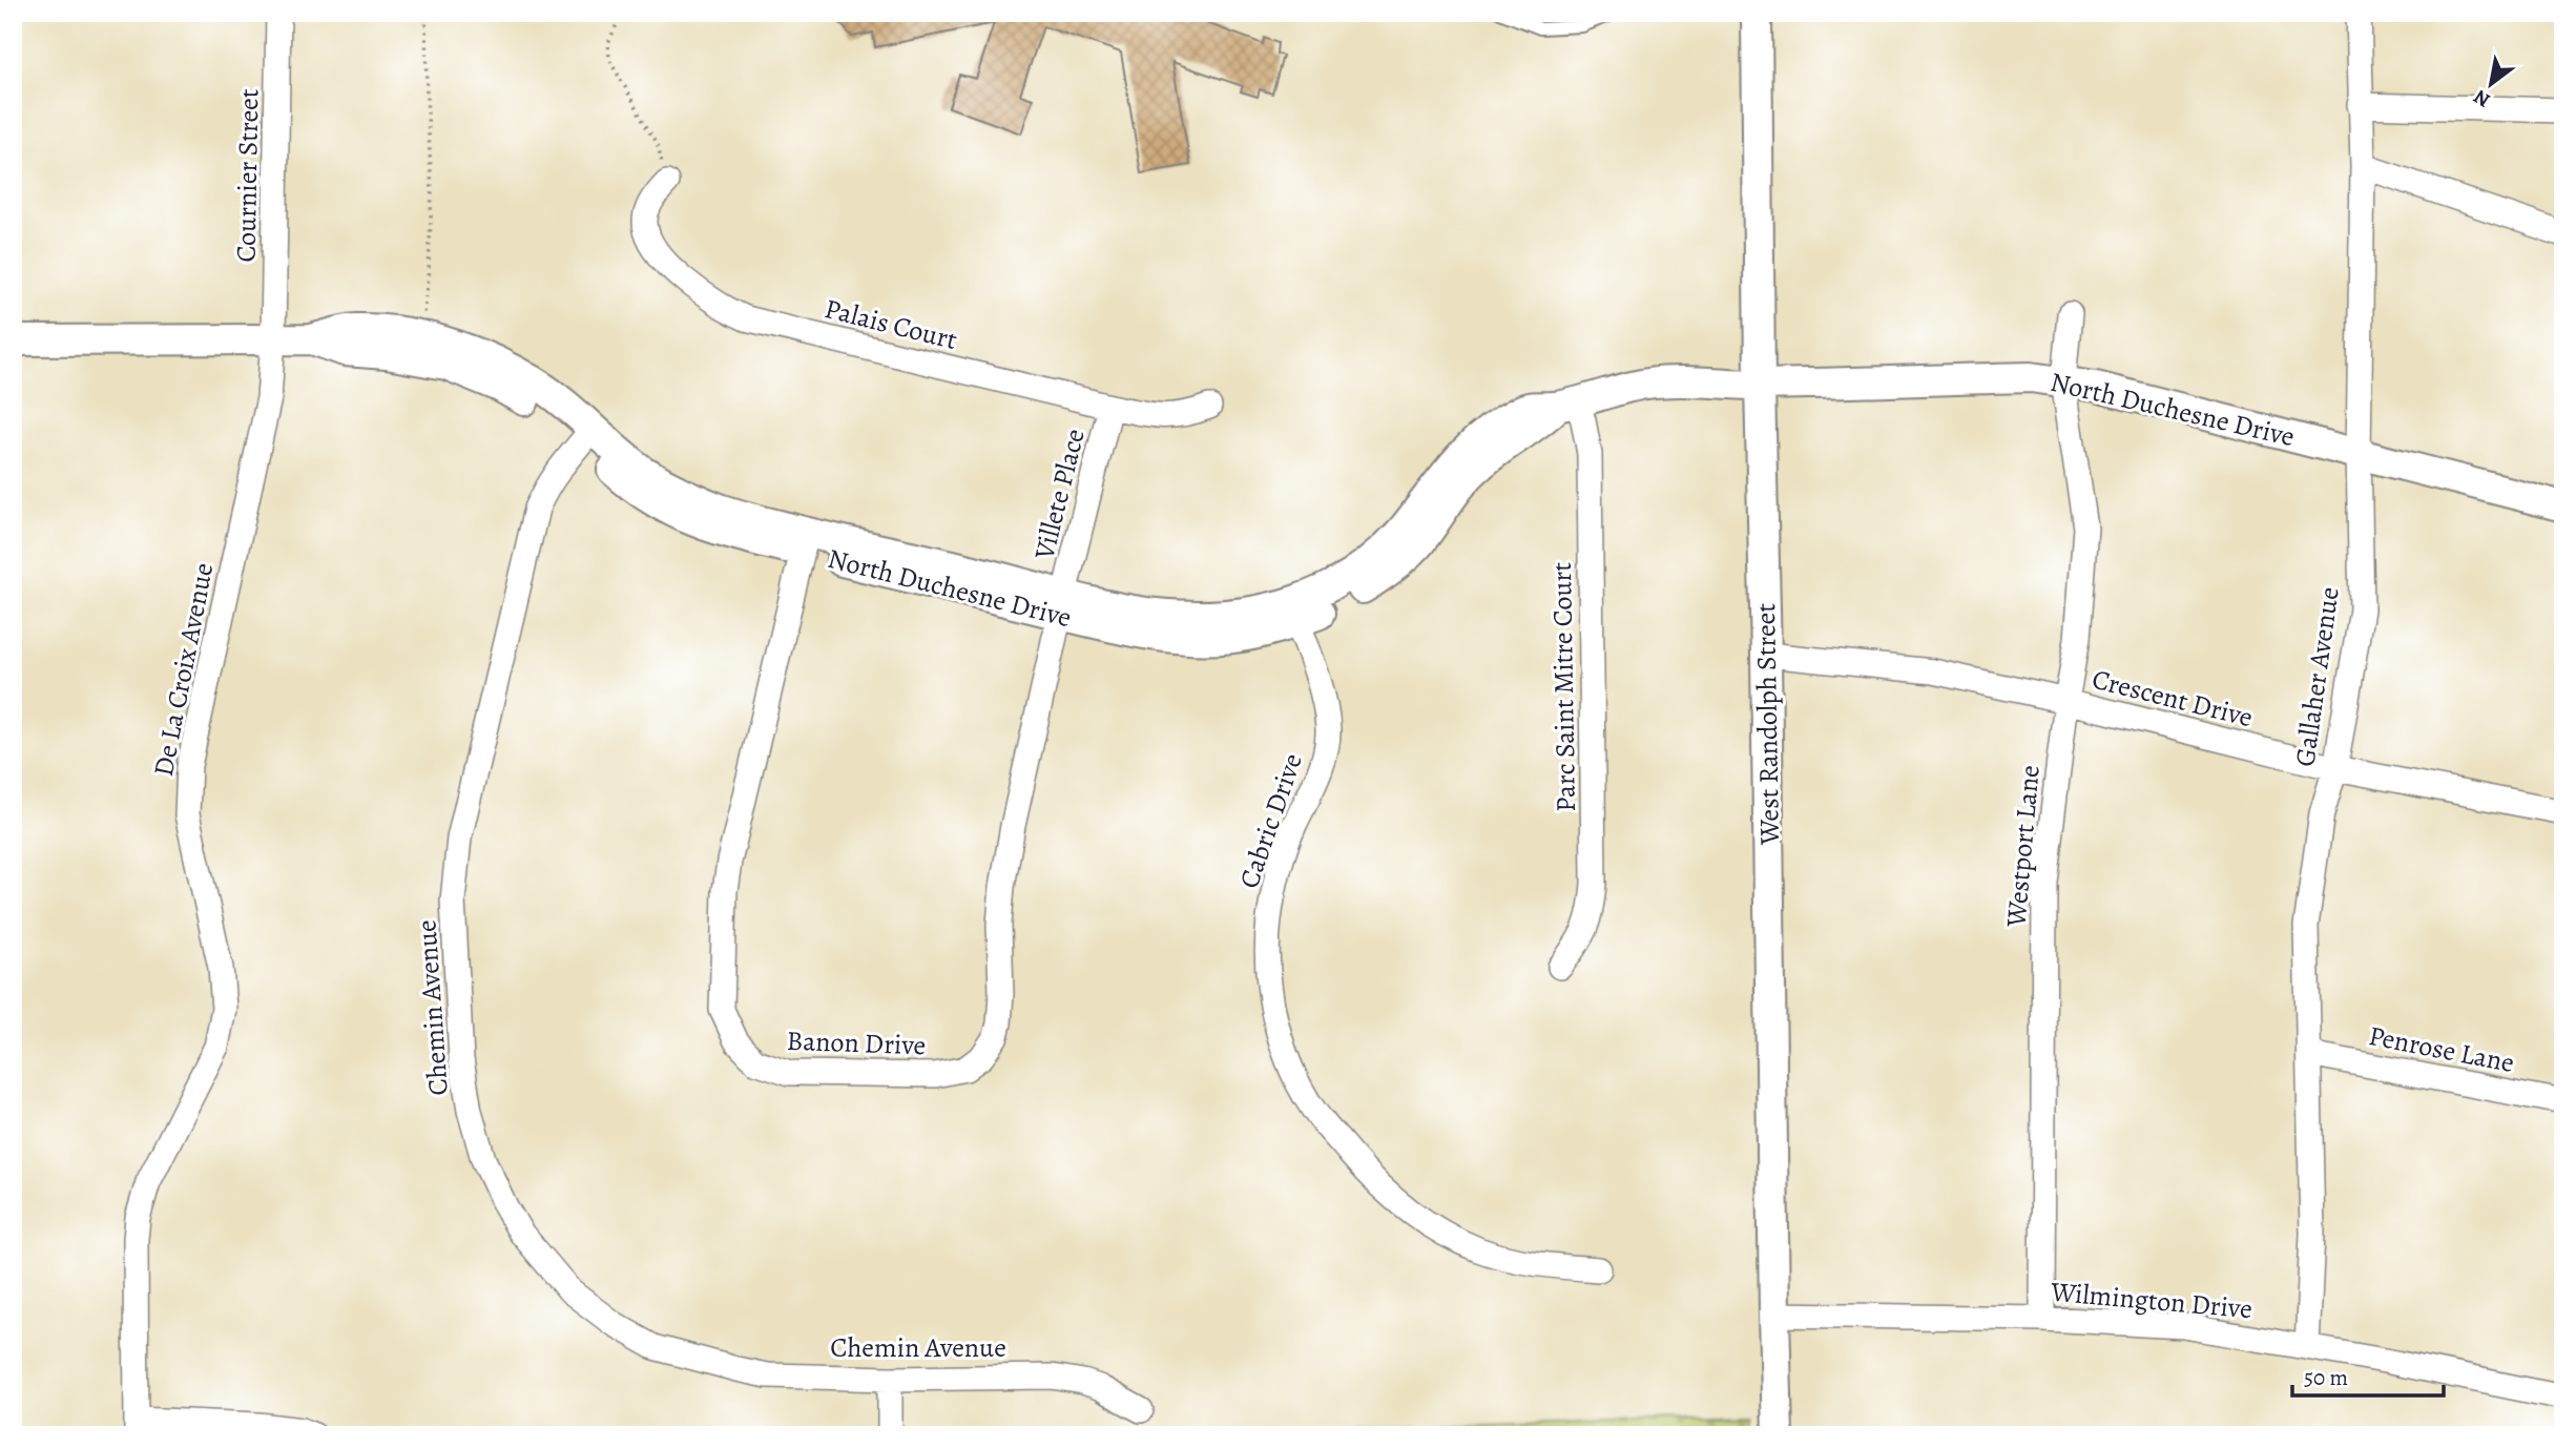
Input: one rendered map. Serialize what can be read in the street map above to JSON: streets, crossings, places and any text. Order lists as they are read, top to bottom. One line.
{"streets":{"street":["Cournier Street","Palais Court","North Duchesne Drive","Villete Place","De La Croix Avenue","Gallaher Avenue","Parc Saint Mitre Court","Crescent Drive","West Randolph Street","Cabric Drive","Westport Lane","Chemin Avenue","Banon Drive","Penrose Lane","Wilmington Drive"]},"crossings":[["Cournier Street","North Duchesne Drive"],["Cournier Street","De La Croix Avenue"],["Palais Court","Villete Place"],["North Duchesne Drive","Villete Place"],["North Duchesne Drive","De La Croix Avenue"],["North Duchesne Drive","Gallaher Avenue"],["North Duchesne Drive","Parc Saint Mitre Court"],["North Duchesne Drive","West Randolph Street"],["North Duchesne Drive","Cabric Drive"],["North Duchesne Drive","Westport Lane"],["North Duchesne Drive","Chemin Avenue"],["North Duchesne Drive","Banon Drive"],["Villete Place","Banon Drive"],["Gallaher Avenue","Crescent Drive"],["Gallaher Avenue","Penrose Lane"],["Gallaher Avenue","Wilmington Drive"],["Crescent Drive","West Randolph Street"],["Crescent Drive","Westport Lane"],["West Randolph Street","Wilmington Drive"],["Westport Lane","Wilmington Drive"]],"scale_bar":"50 m","north":"bottom left"}
